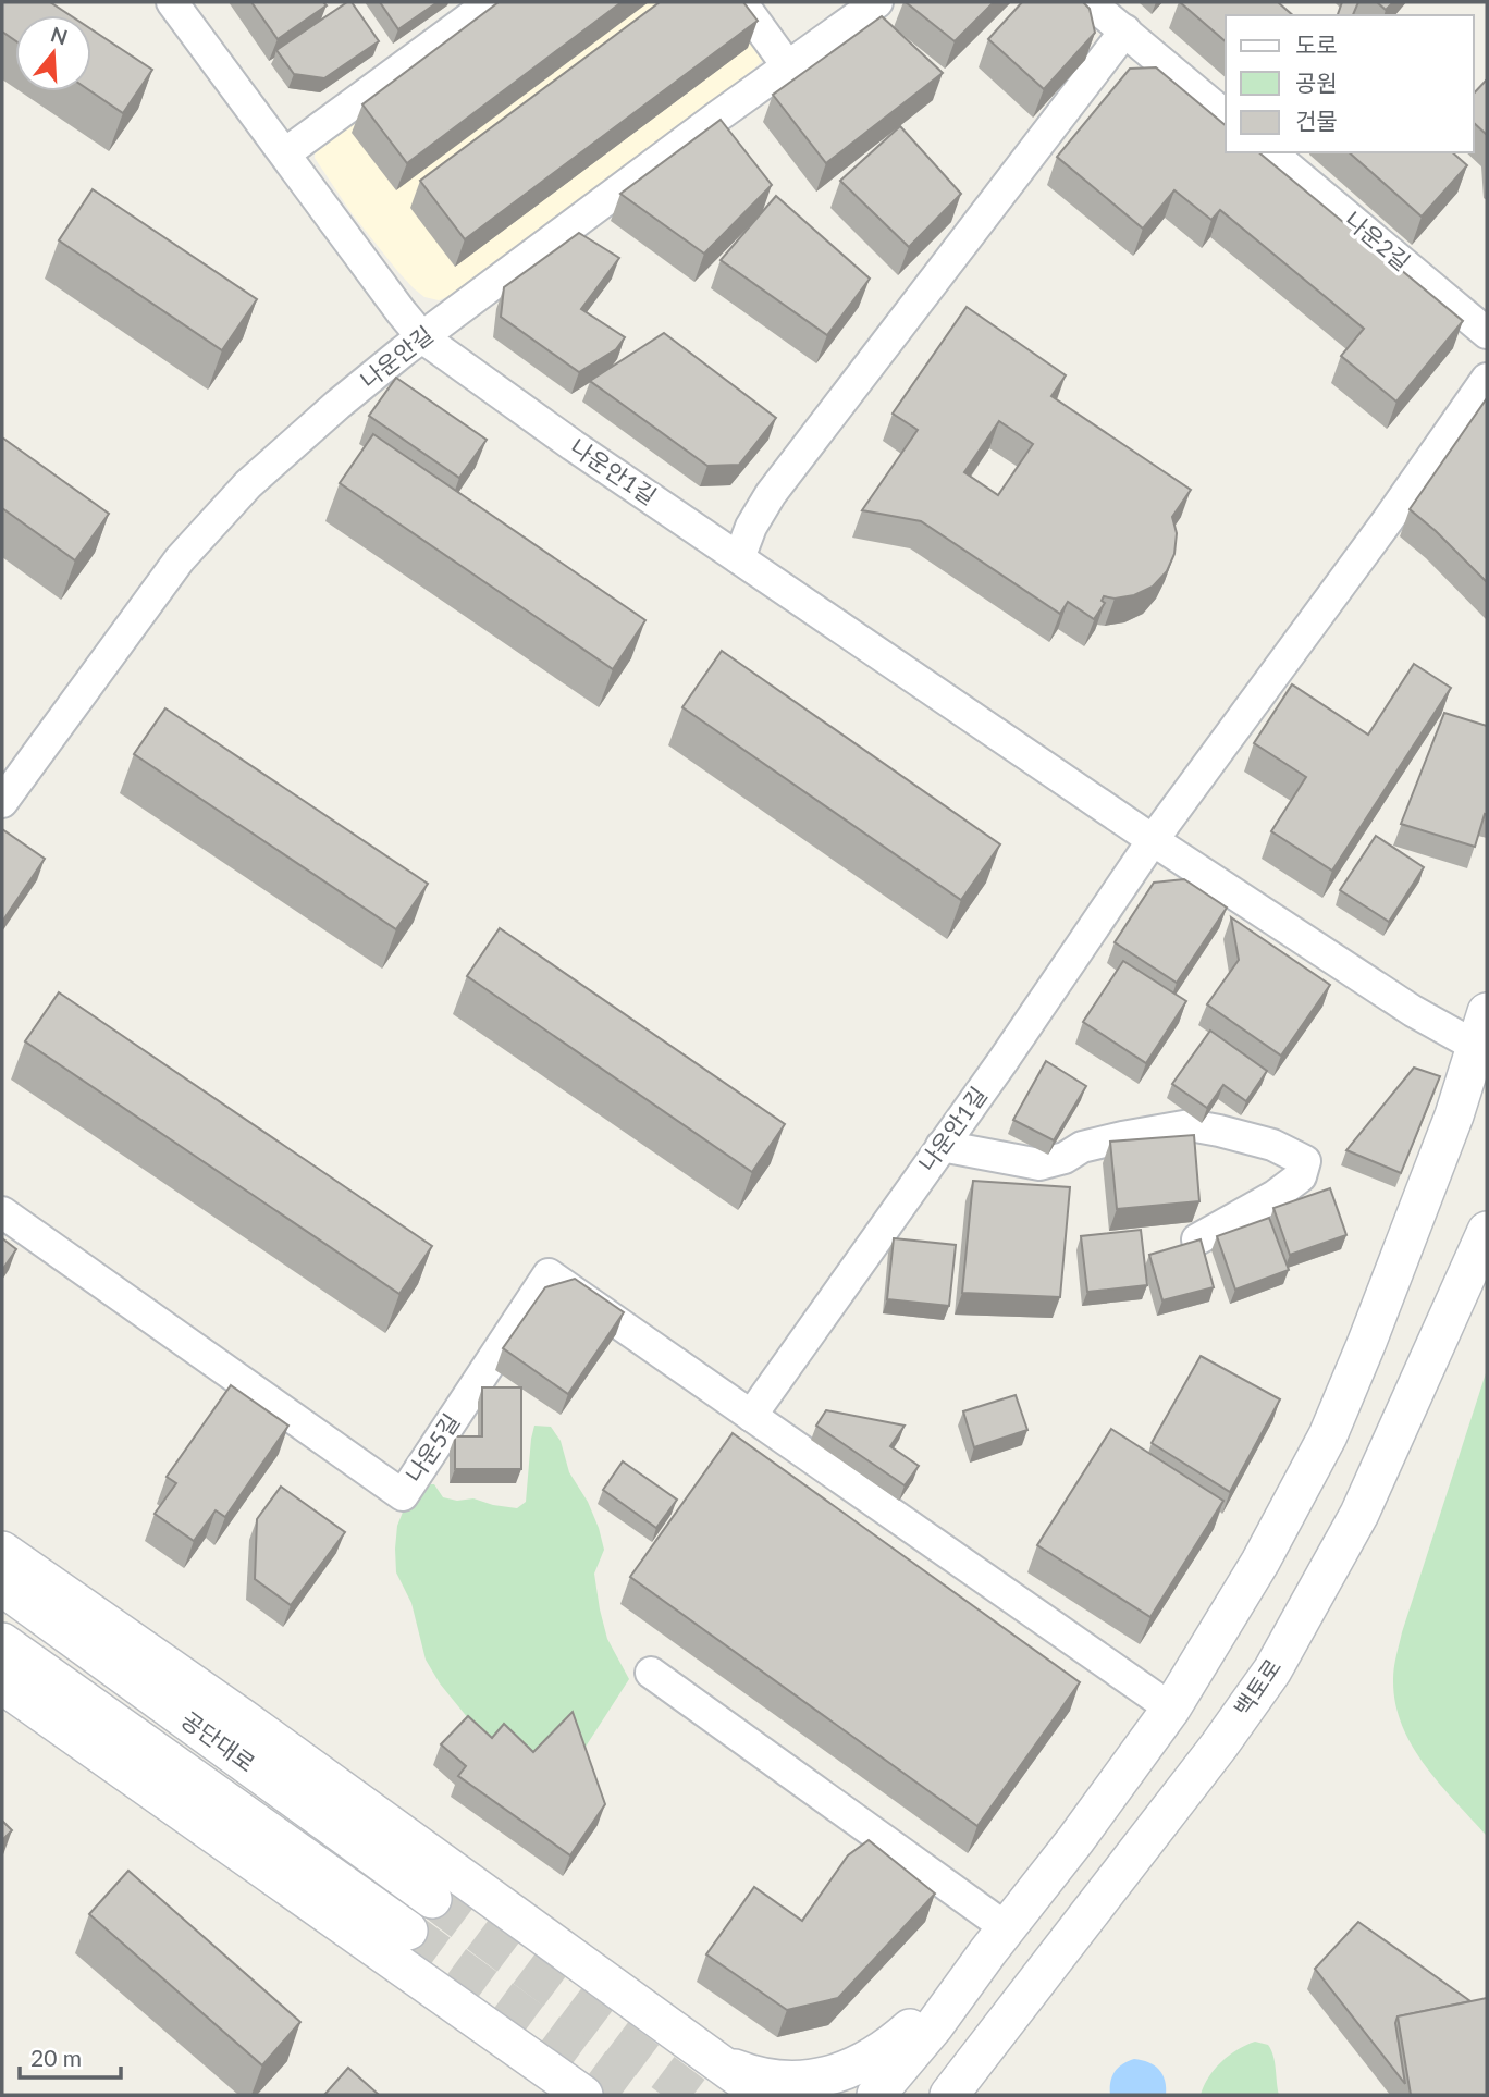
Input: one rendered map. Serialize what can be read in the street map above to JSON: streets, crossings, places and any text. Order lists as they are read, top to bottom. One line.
{"streets":{"street":["나운2길","나운안길","나운안1길","나운5길","백토로","공단대로"]},"crossings":[["나운안길","나운안1길"],["나운안1길","나운5길"]],"legend":["도로","공원","건물"],"scale_bar":"20 m","north":"top"}
